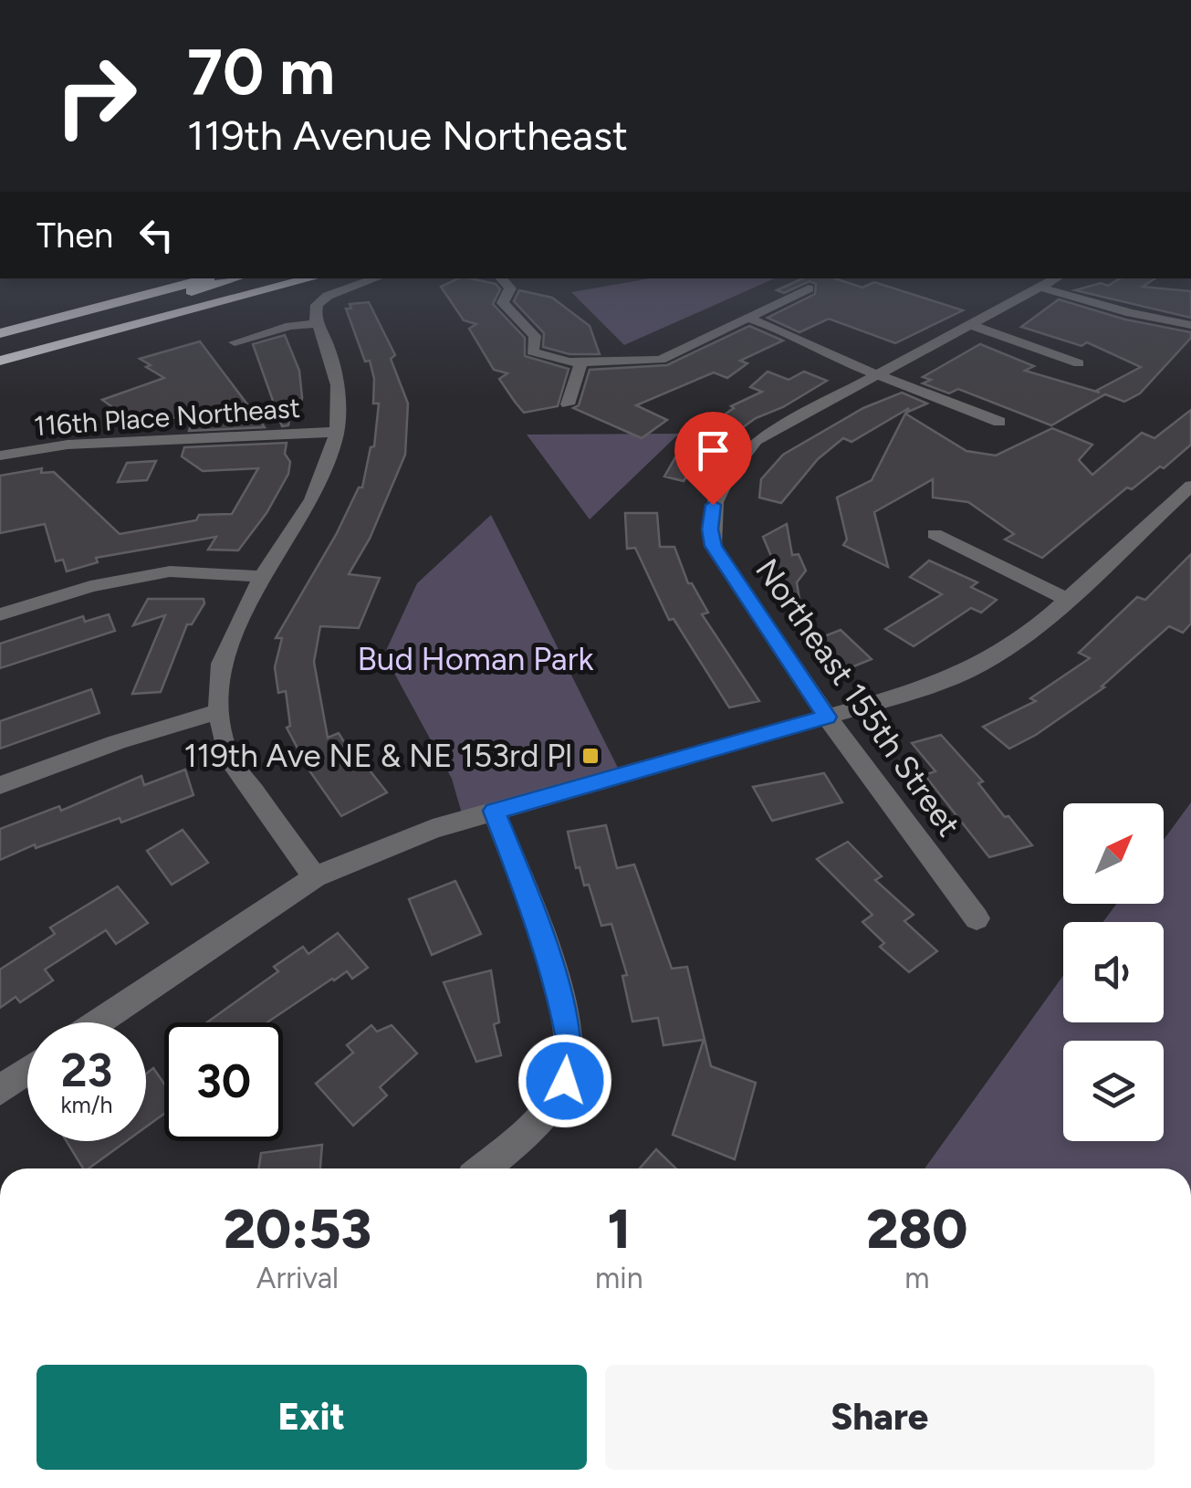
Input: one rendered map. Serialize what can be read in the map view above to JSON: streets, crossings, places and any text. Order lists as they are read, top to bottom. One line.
{"streets":{"street":["116th Place Northeast","Northeast 155th Street"]},"parks":["Bud Homan Park"],"places":{"transit":["119th Ave NE & NE 153rd Pl"]},"north":"top right","page":{"turn":["70 m","119th Avenue Northeast"],"then":"Then","speed":"23 km/h","limit":"30","eta":["20:53","Arrival","1","min","280","m"],"buttons":["Exit","Share"]}}
